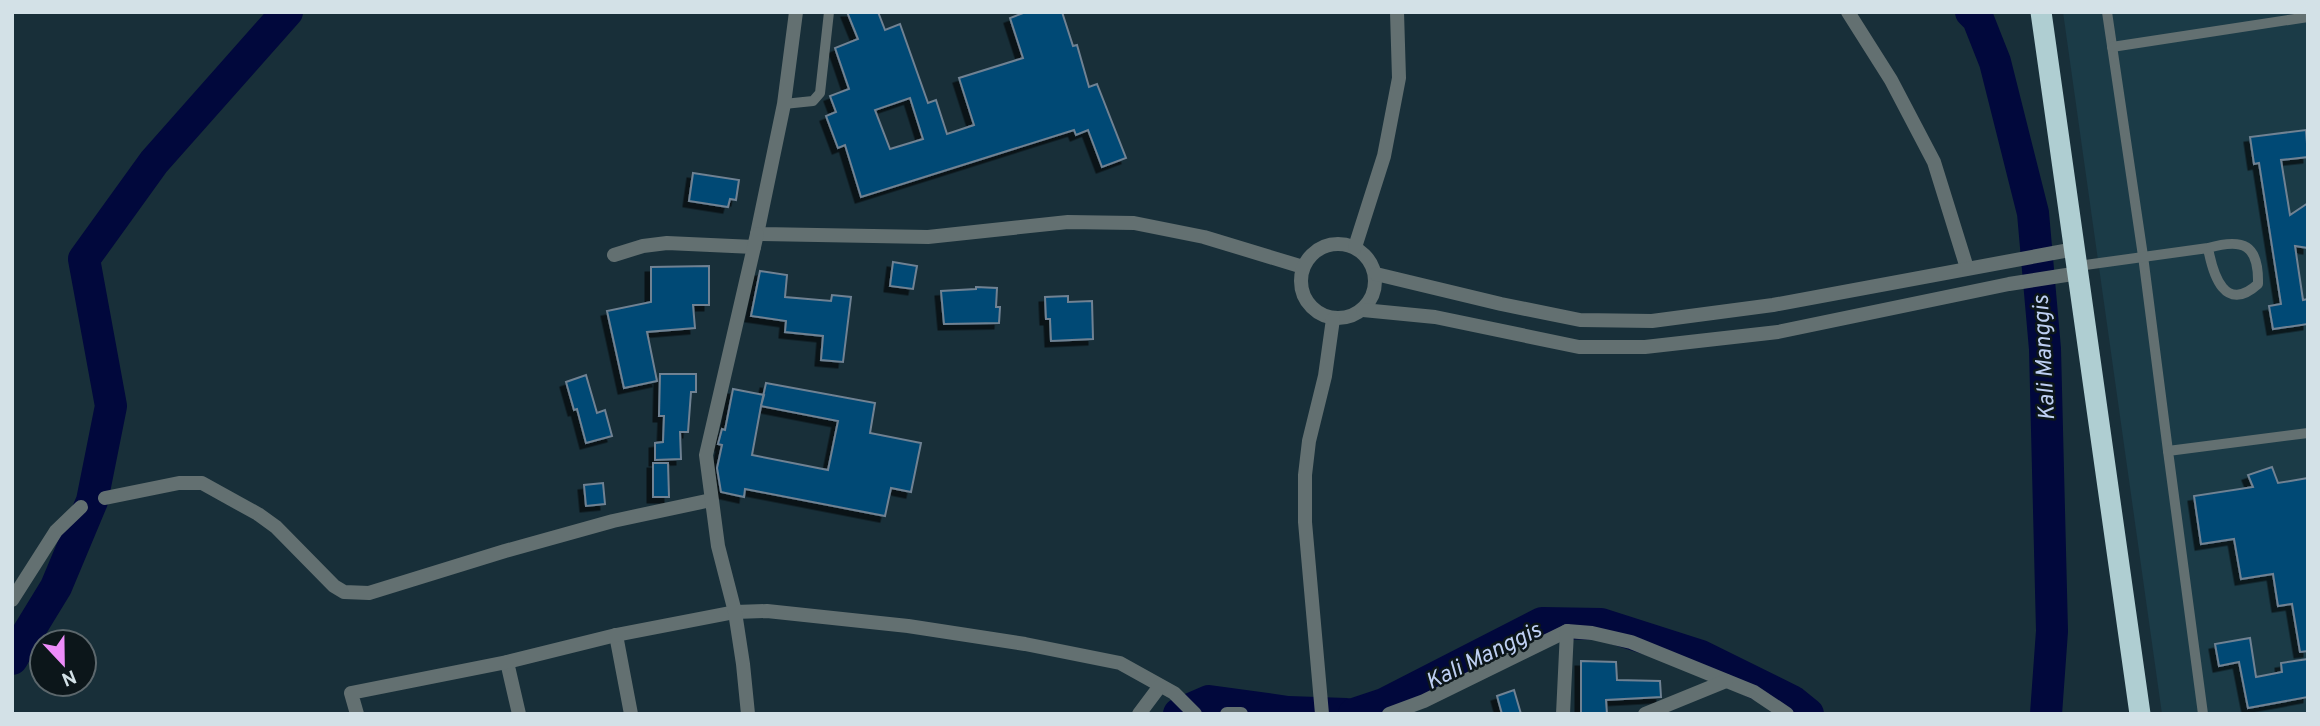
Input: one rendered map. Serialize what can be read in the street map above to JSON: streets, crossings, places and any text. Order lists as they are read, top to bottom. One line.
{"water":["Kali Manggis"],"north":"bottom"}
